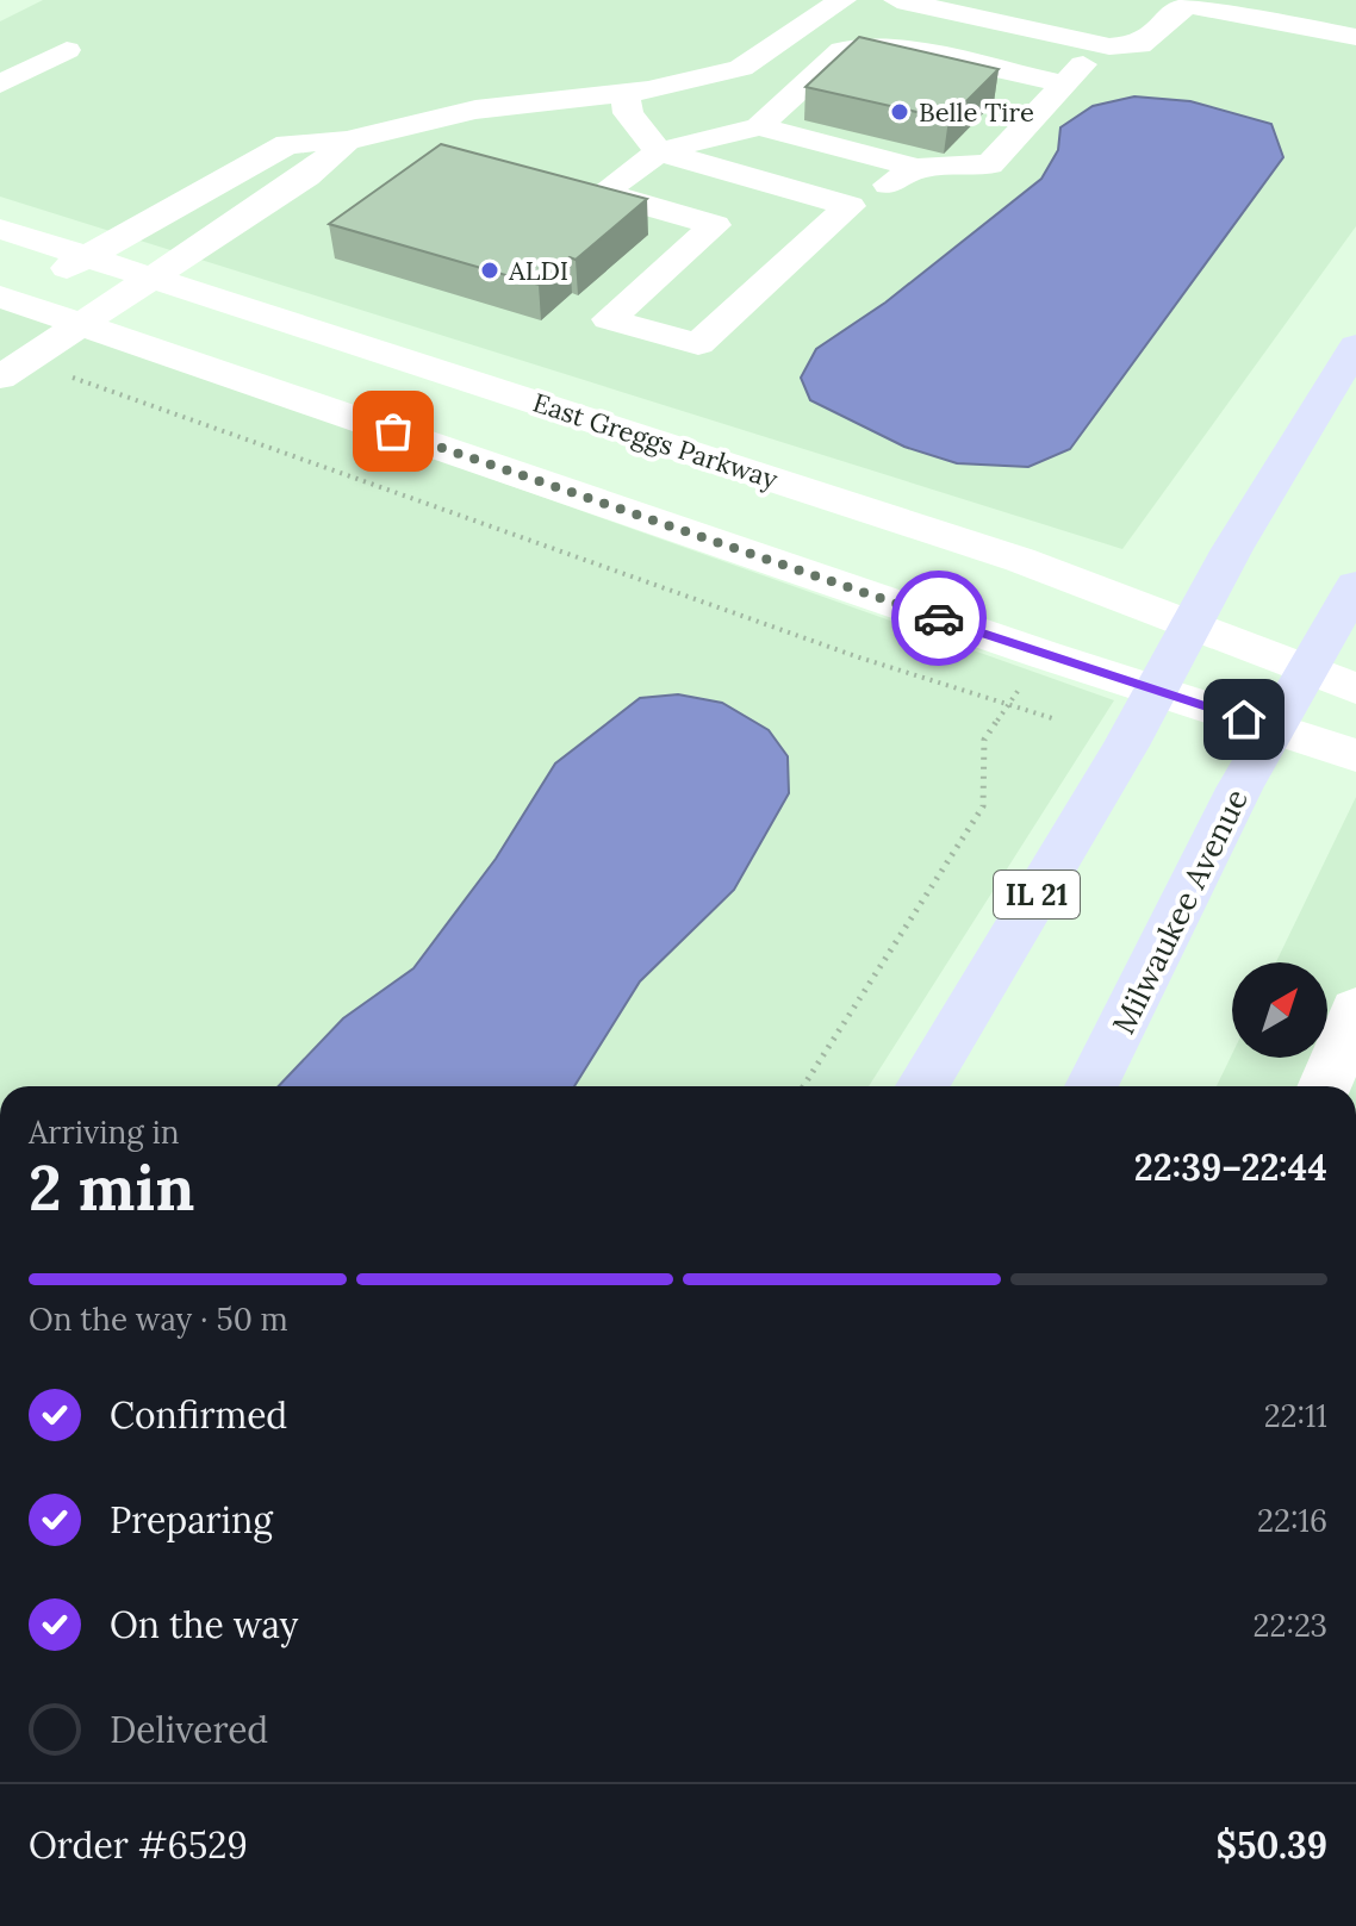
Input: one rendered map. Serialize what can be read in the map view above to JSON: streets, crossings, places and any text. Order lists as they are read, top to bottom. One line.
{"streets":{"main road":["IL 21","Milwaukee Avenue"],"street":["East Greggs Parkway"]},"crossings":[["East Greggs Parkway","IL 21"],["East Greggs Parkway","Milwaukee Avenue"]],"places":["Belle Tire","ALDI"],"north":"top right","page":{"heading":["2 min","Arriving in","22:39–22:44"],"panel":["Order #6529","$50.39"],"bar":"On the way · 50 m","list":[["Confirmed","22:11"],["Preparing","22:16"],["On the way","22:23"],"Delivered"]}}
